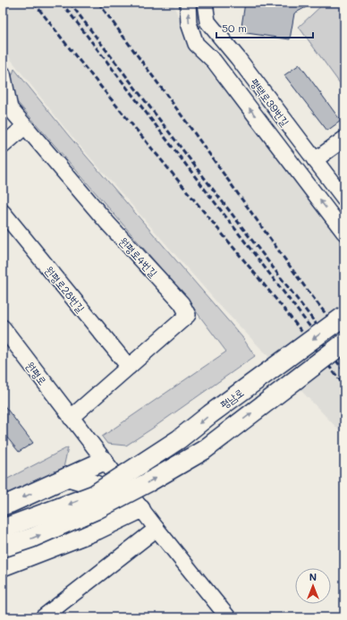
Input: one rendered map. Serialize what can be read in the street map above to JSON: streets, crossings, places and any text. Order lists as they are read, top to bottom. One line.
{"streets":{"main road":["평남로"],"street":["평택로39번길","원평로4번길","원평로28번길","원평로"]},"crossings":[["원평로4번길","원평로28번길"],["원평로4번길","원평로"]],"scale_bar":"50 m","north":"top"}
